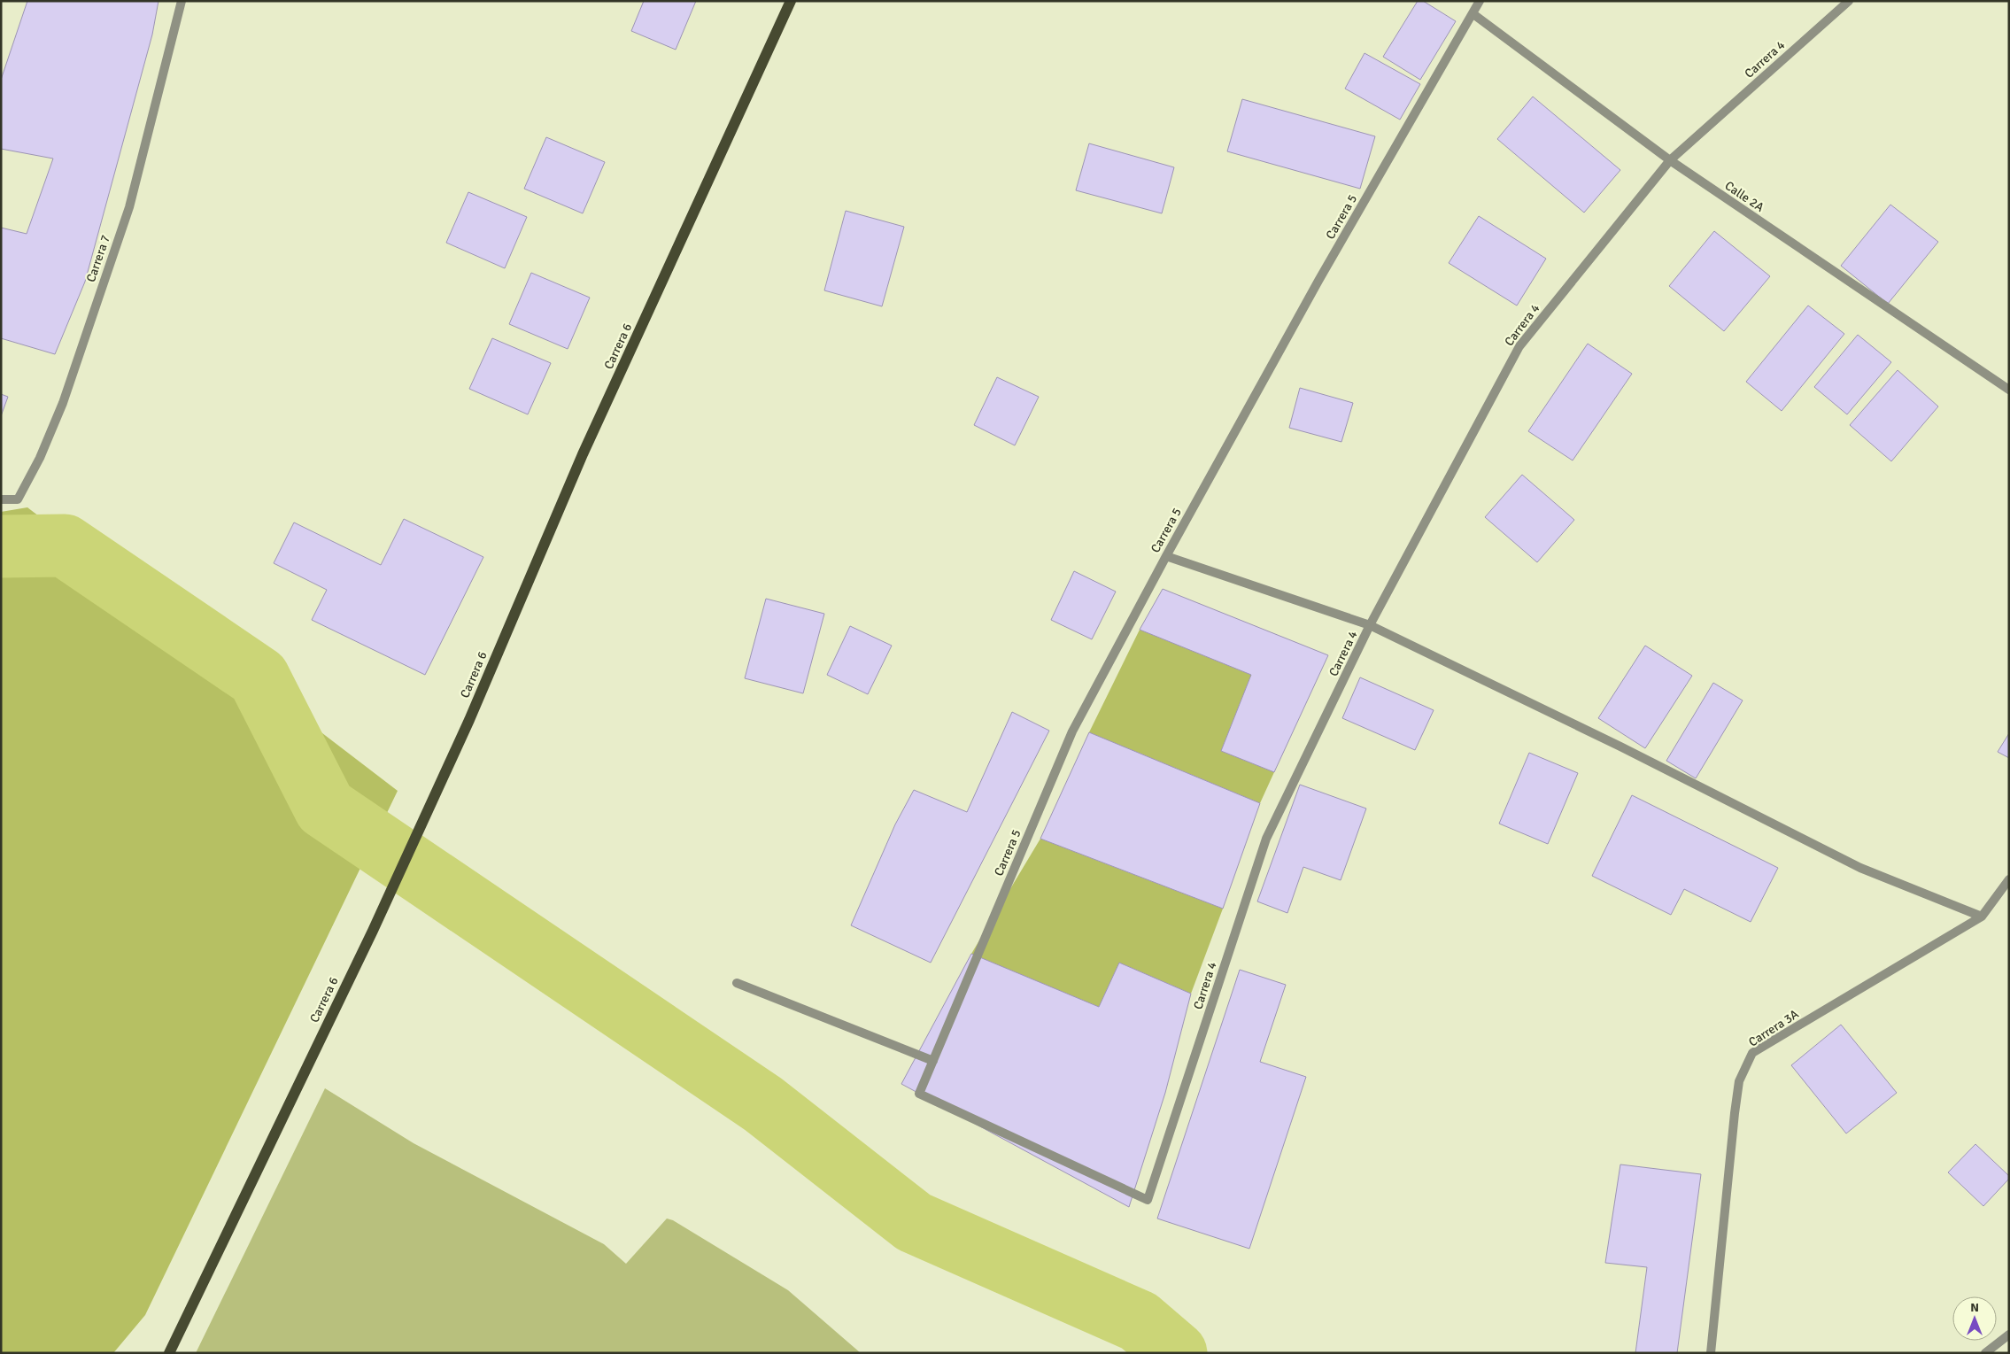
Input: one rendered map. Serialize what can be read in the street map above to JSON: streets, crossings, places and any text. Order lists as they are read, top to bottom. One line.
{"streets":{"main road":["Carrera 6"],"street":["Carrera 4","Calle 2A","Carrera 5","Carrera 7","Carrera 3A"]},"crossings":[["Carrera 4","Calle 2A"],["Carrera 4","Carrera 5"],["Calle 2A","Carrera 5"]],"north":"top"}
